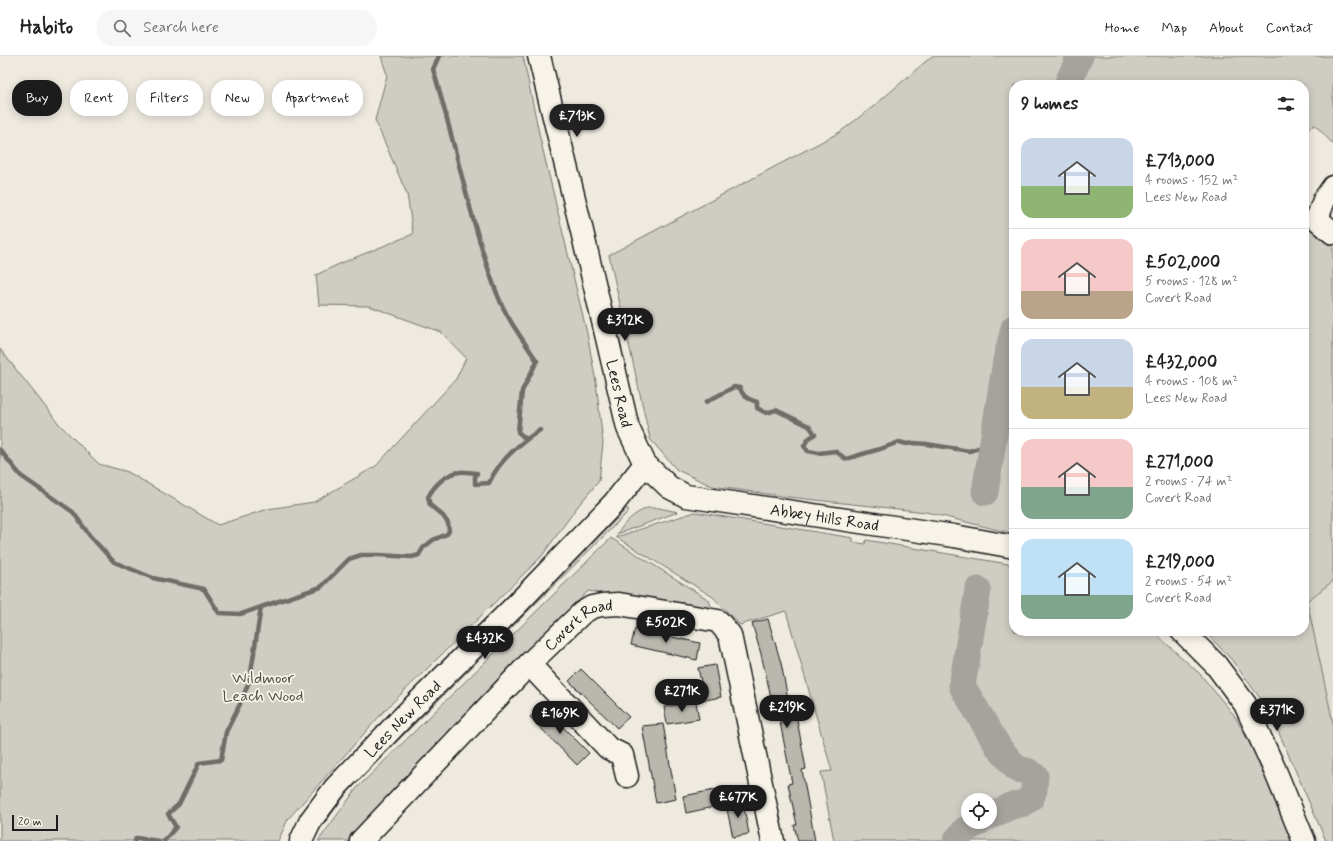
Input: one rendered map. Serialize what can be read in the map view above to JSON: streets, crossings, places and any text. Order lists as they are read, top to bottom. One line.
{"streets":{"street":["Lees Road","Abbey Hills Road","Covert Road","Lees New Road"]},"crossings":[["Lees Road","Abbey Hills Road"],["Lees Road","Lees New Road"],["Abbey Hills Road","Lees New Road"]],"parks":["Wildmoor Leach Wood"],"scale_bar":"20 m","page":{"header":"Habito","search":"Search here","nav":["Home","Map","About","Contact"],"chip":["Buy","Rent","Filters","New","Apartment"],"heading":"9 homes","price":["£713K","£312K","£502K","£432K","£271K","£219K","£371K","£169K","£677K"],"list":[{"name":"£713,000","note":"4 rooms · 152 m² · Lees New Road"},{"name":"£502,000","note":"5 rooms · 128 m² · Covert Road"},{"name":"£432,000","note":"4 rooms · 108 m² · Lees New Road"},{"name":"£271,000","note":"2 rooms · 74 m² · Covert Road"},{"name":"£219,000","note":"2 rooms · 54 m² · Covert Road"}],"scale":"20 m"}}
